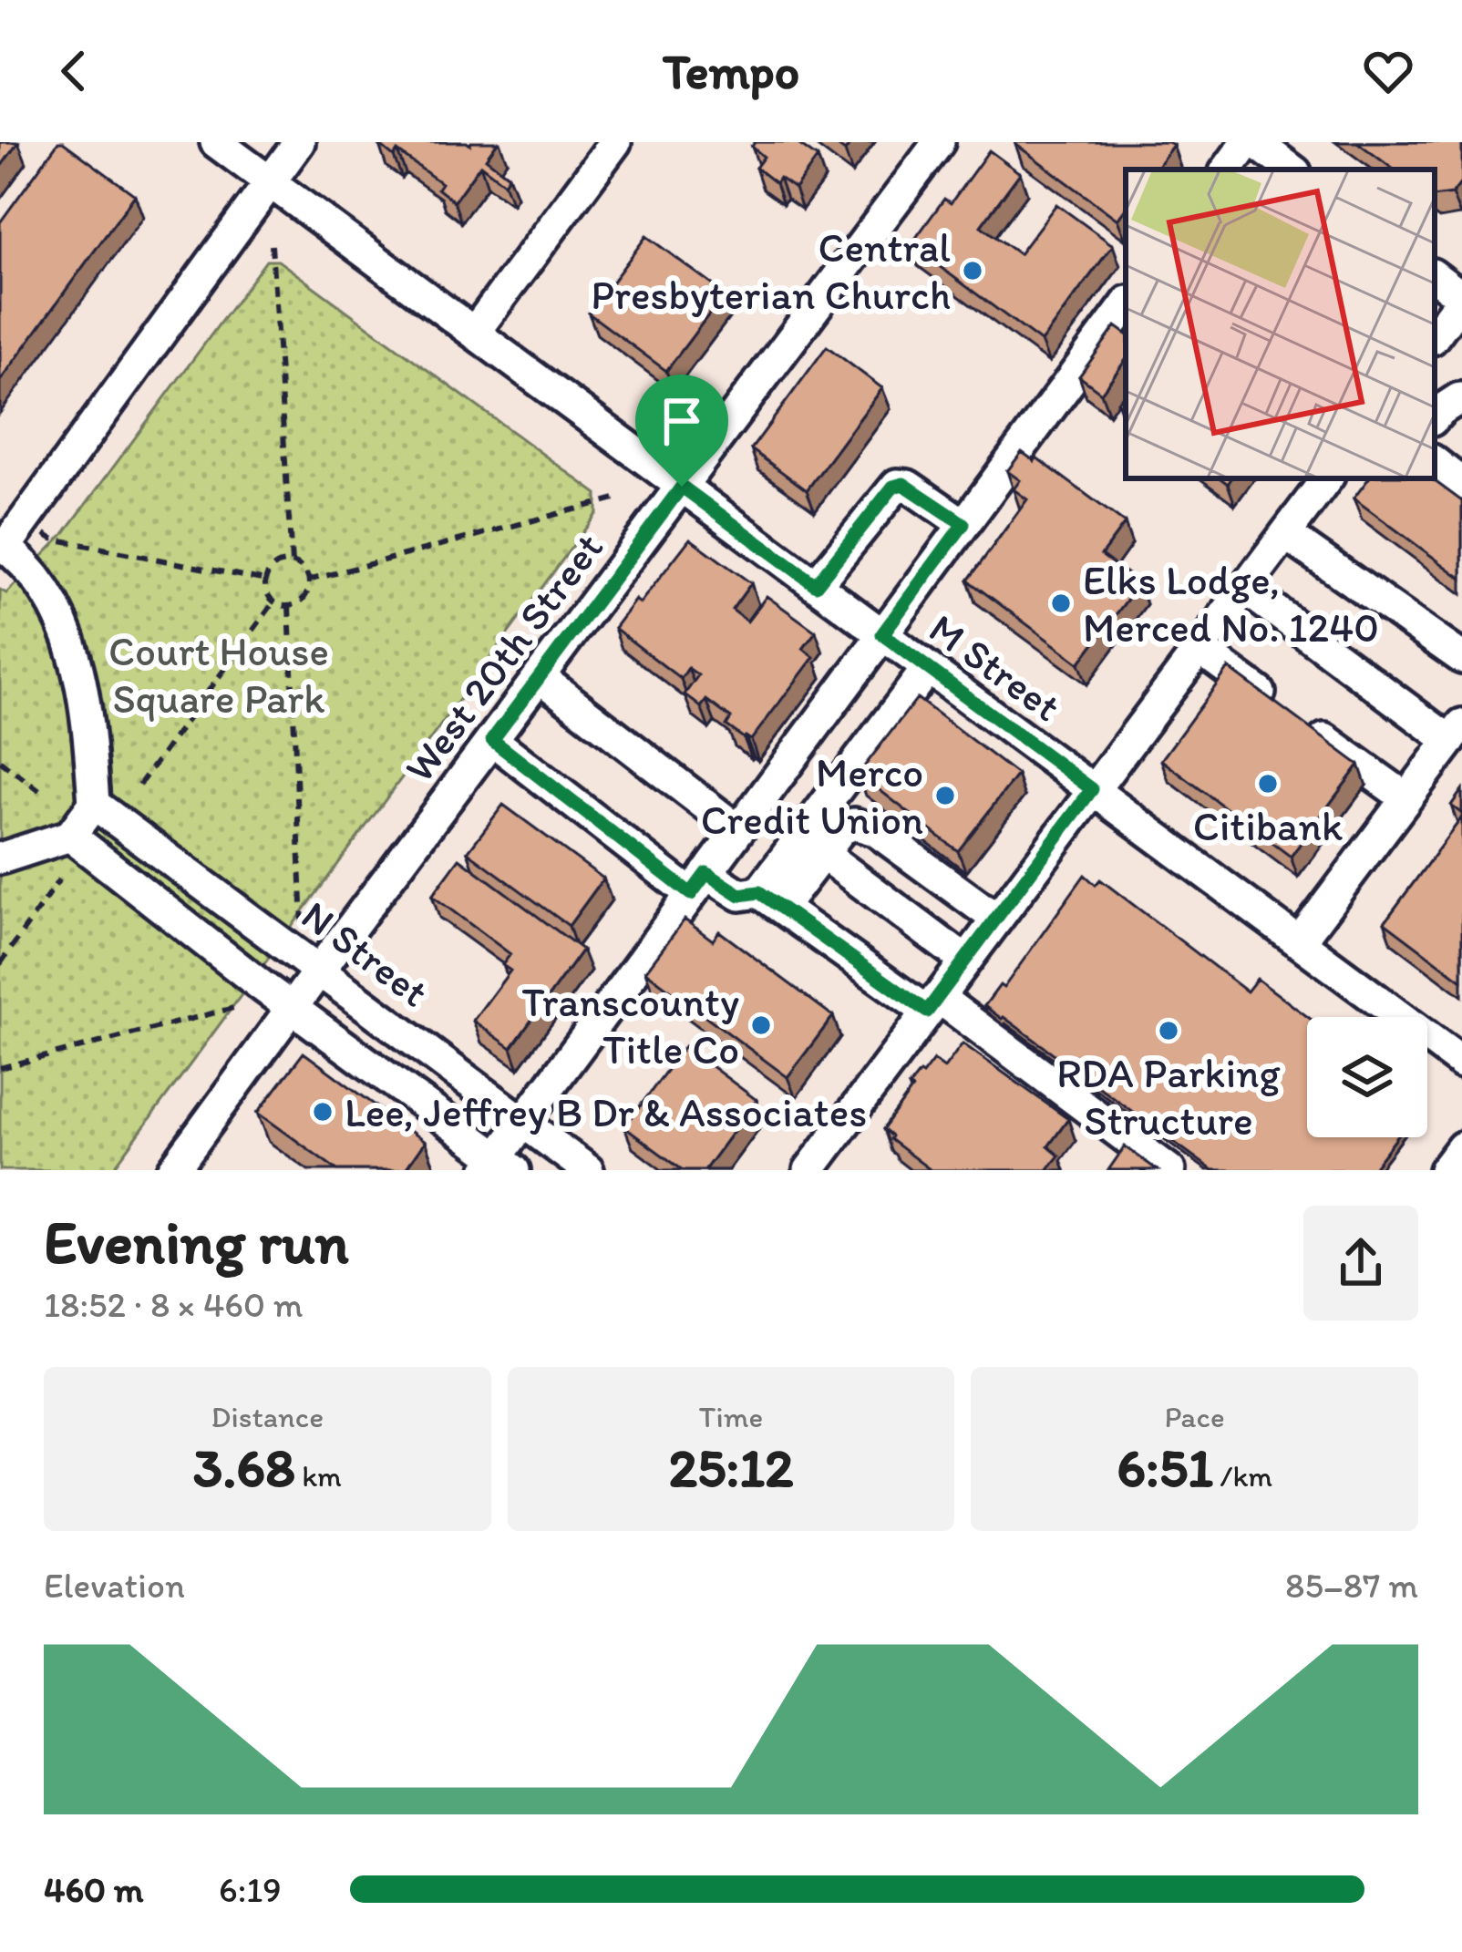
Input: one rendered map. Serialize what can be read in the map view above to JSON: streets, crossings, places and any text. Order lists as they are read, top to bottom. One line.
{"streets":{"street":["West 20th Street","M Street","N Street"]},"crossings":[["West 20th Street","M Street"],["West 20th Street","N Street"]],"parks":["Court House Square Park"],"places":["Central Presbyterian Church","Elks Lodge, Merced No. 1240","Citibank","Merco Credit Union","Transcounty Title Co","RDA Parking Structure","Lee, Jeffrey B Dr & Associates"],"page":{"header":"Tempo","heading":["Evening run","18:52 · 8 × 460 m"],"stats":[["Distance","3.68 km"],["Time","25:12"],["Pace","6:51 /km"]],"chart":["Elevation","85–87 m"],"list":[{"name":"460 m","note":"6:19"}]}}
